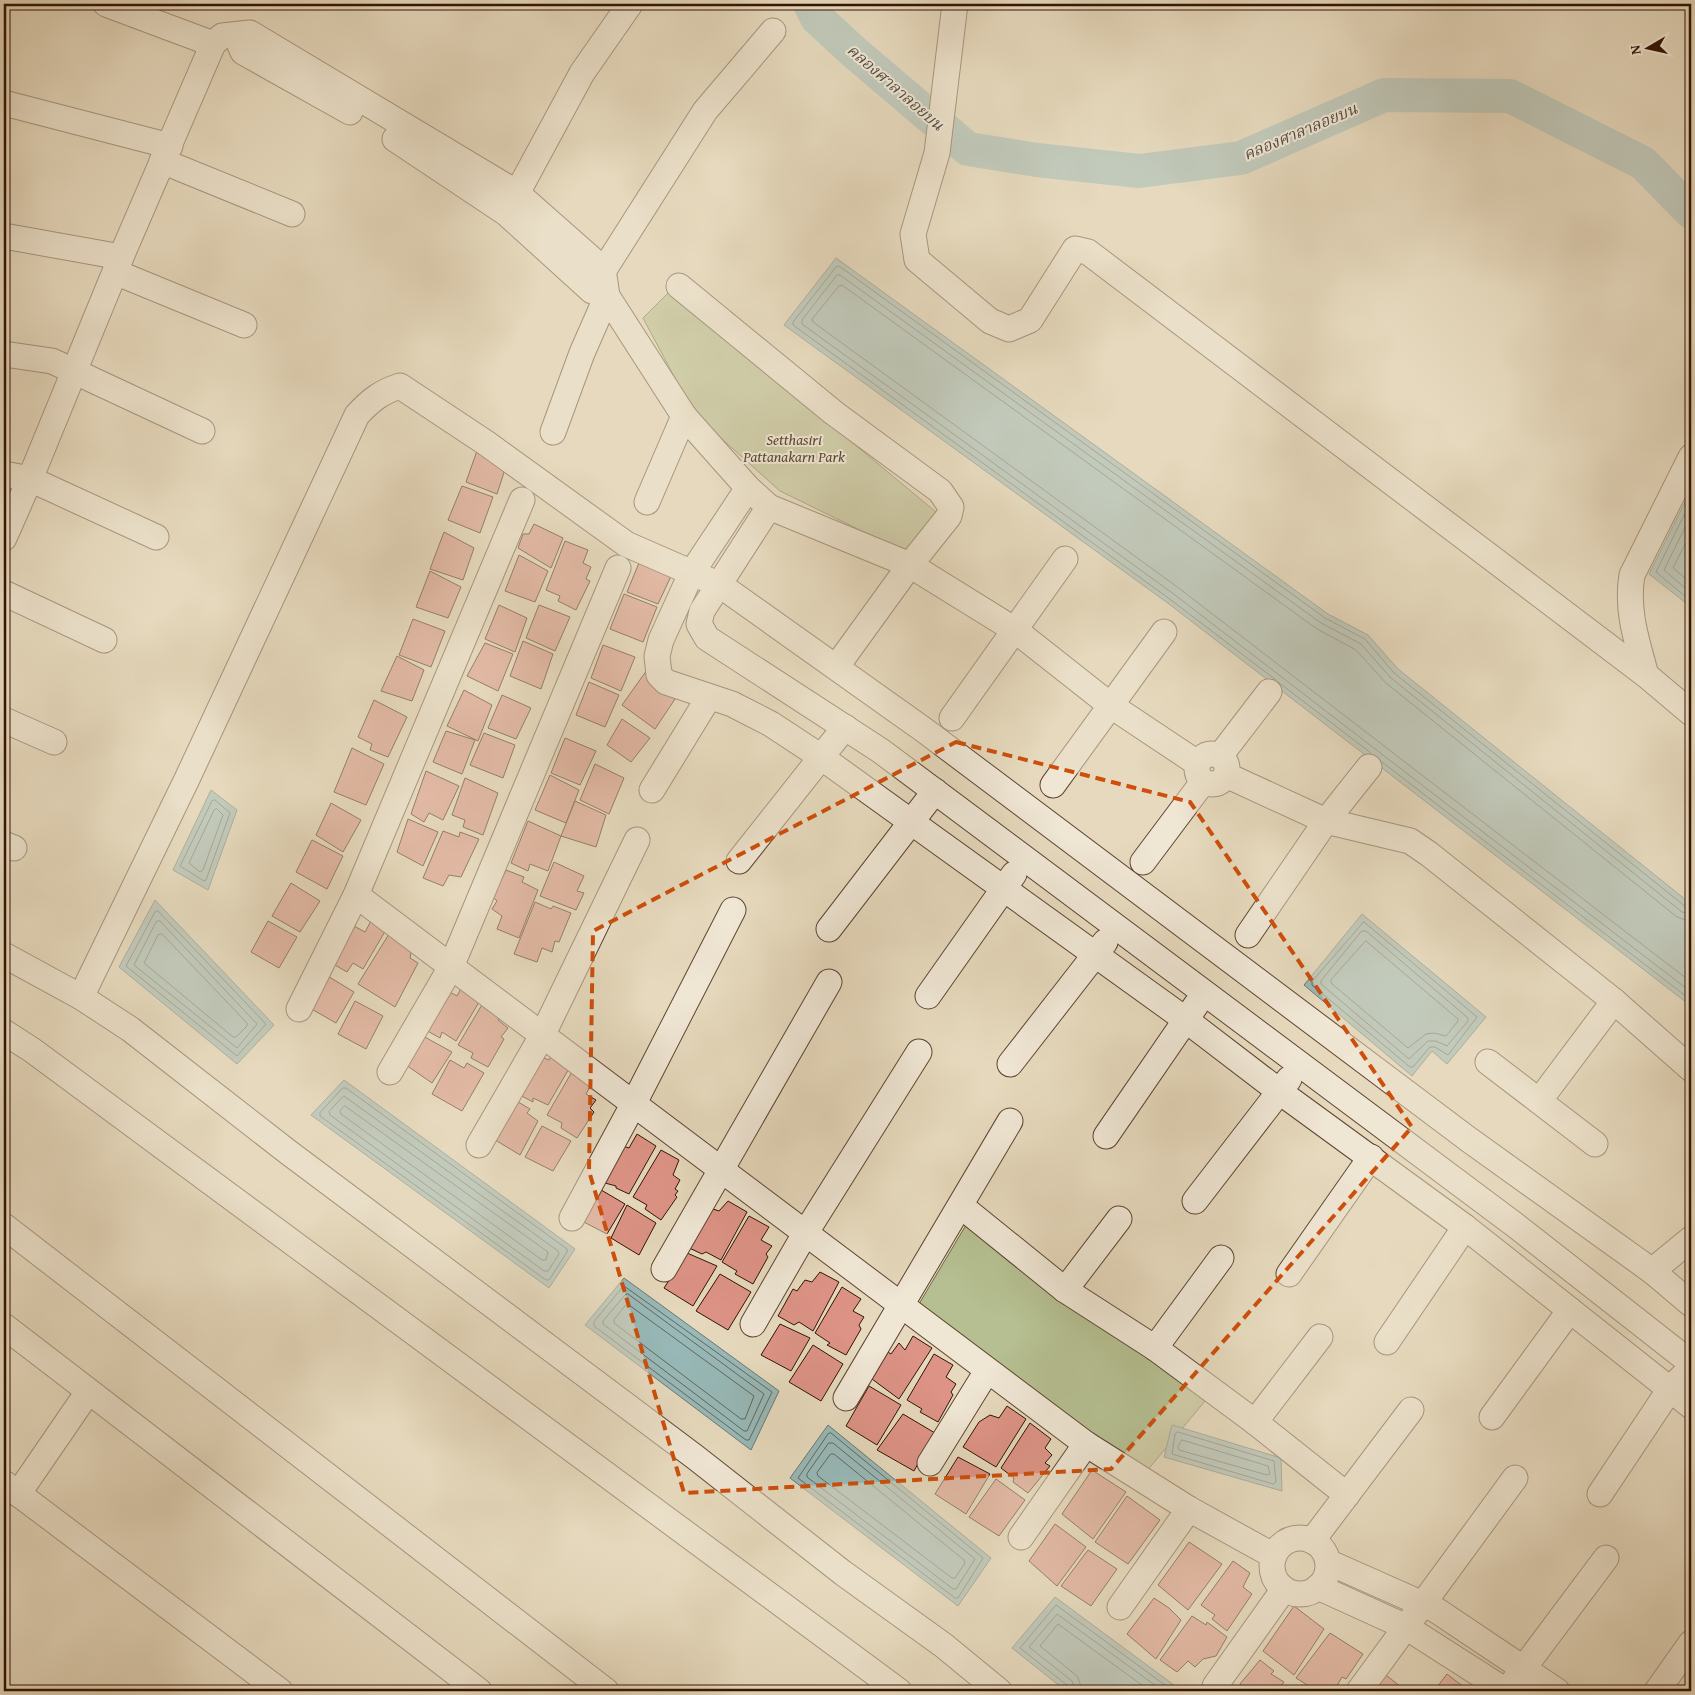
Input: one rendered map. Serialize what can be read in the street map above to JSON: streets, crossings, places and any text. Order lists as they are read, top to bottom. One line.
{"water":["คลองศาลาลอยบน"],"parks":["Setthasiri Pattanakarn Park"],"north":"left"}
